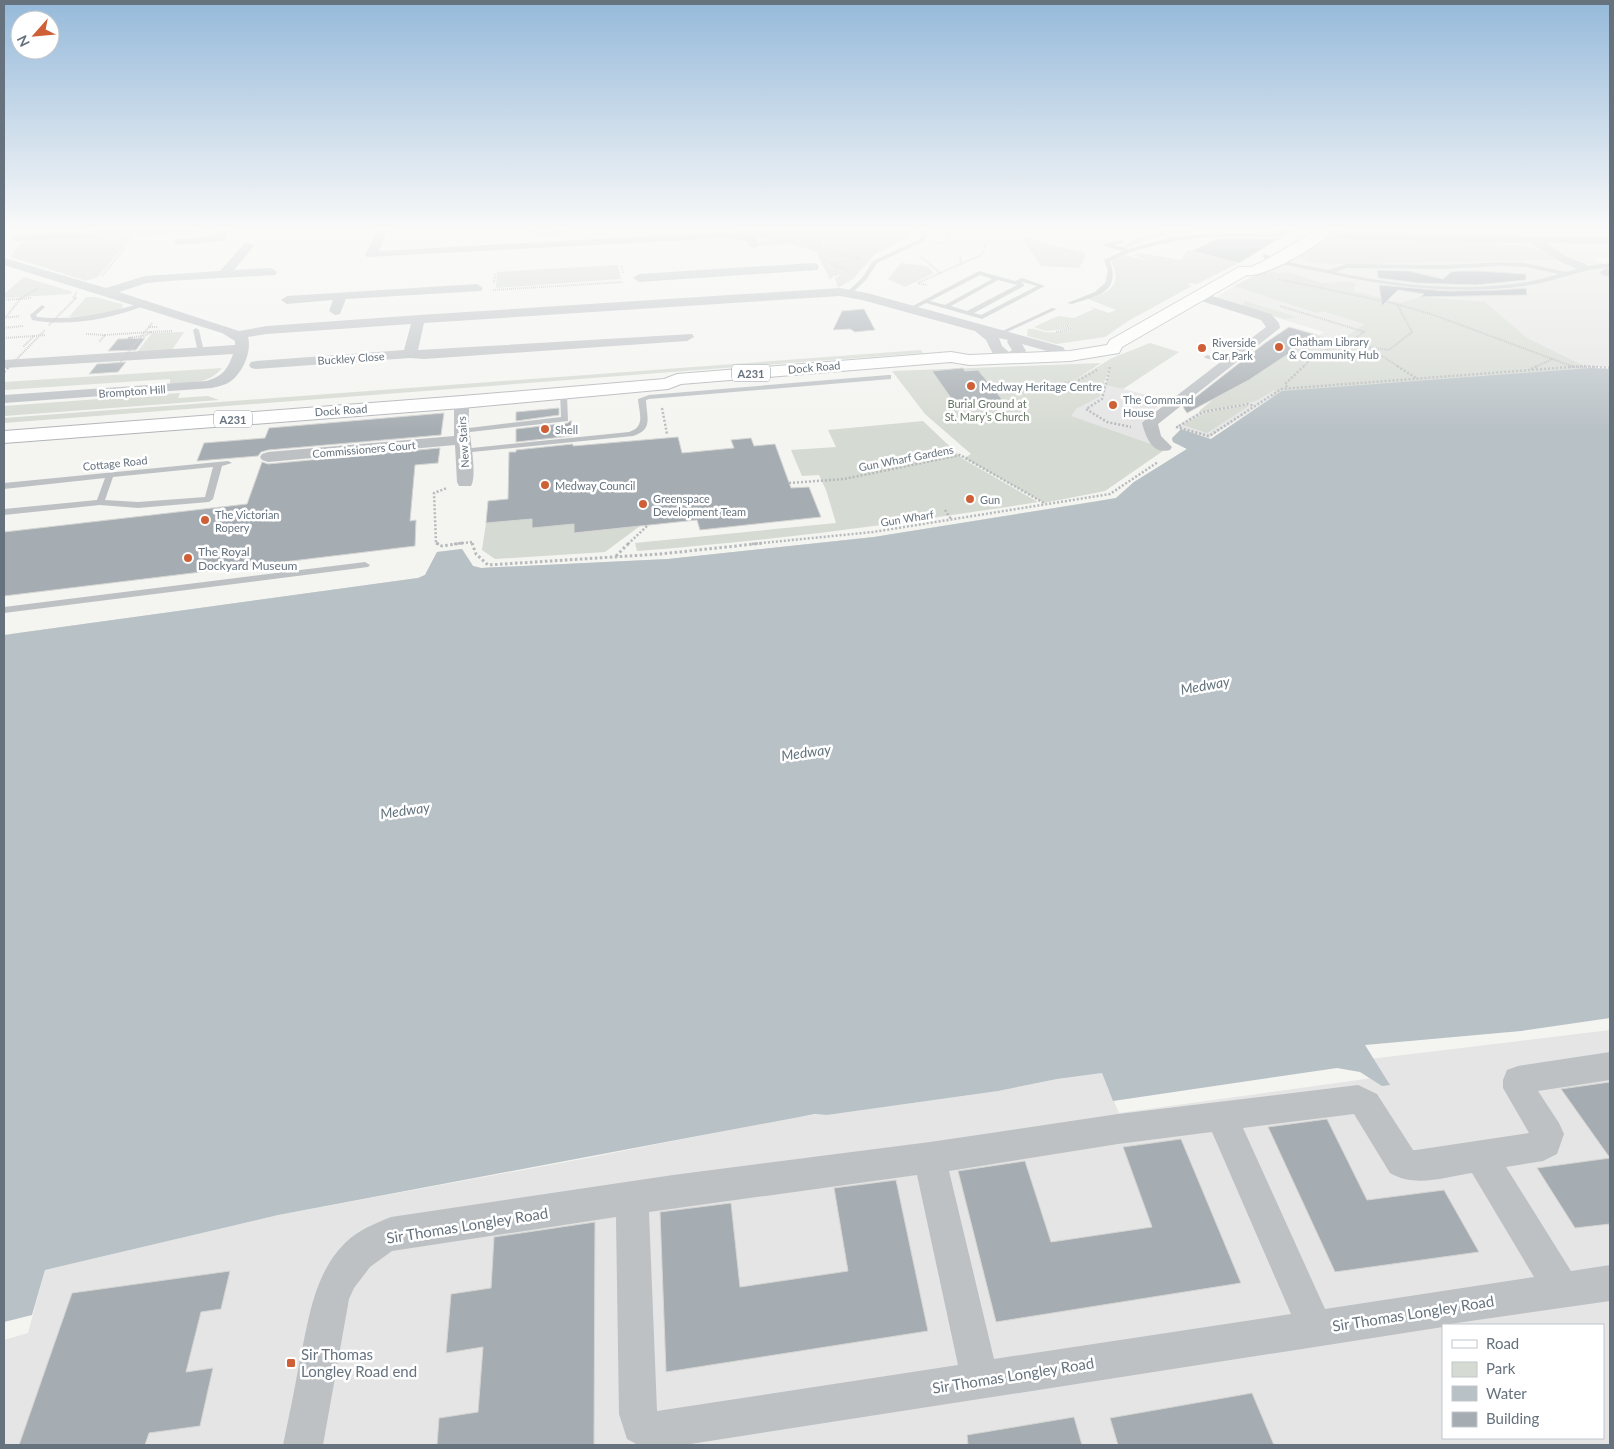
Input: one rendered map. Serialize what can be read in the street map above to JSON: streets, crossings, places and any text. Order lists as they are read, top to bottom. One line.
{"streets":{"main road":["Dock Road","A231"],"street":["Buckley Close","Brompton Hill","New Stairs","Commissioners Court","Sir Thomas Longley Road"],"lane":["Cottage Road"],"path":["Gun Wharf Gardens","Gun Wharf"]},"crossings":[["Dock Road","New Stairs"],["New Stairs","Commissioners Court"],["New Stairs","Gun Wharf"],["Gun Wharf Gardens","Gun Wharf"]],"water":["Medway"],"parks":["Burial Ground at St. Mary’s Church"],"places":{"other":["Chatham Library & Community Hub","Riverside Car Park","Medway Heritage Centre","The Command House","Shell","Medway Council","Gun","Greenspace Development Team","The Victorian Ropery","The Royal Dockyard Museum"],"transit":["Sir Thomas Longley Road end"]},"legend":["Road","Park","Water","Building"],"north":"bottom left"}
